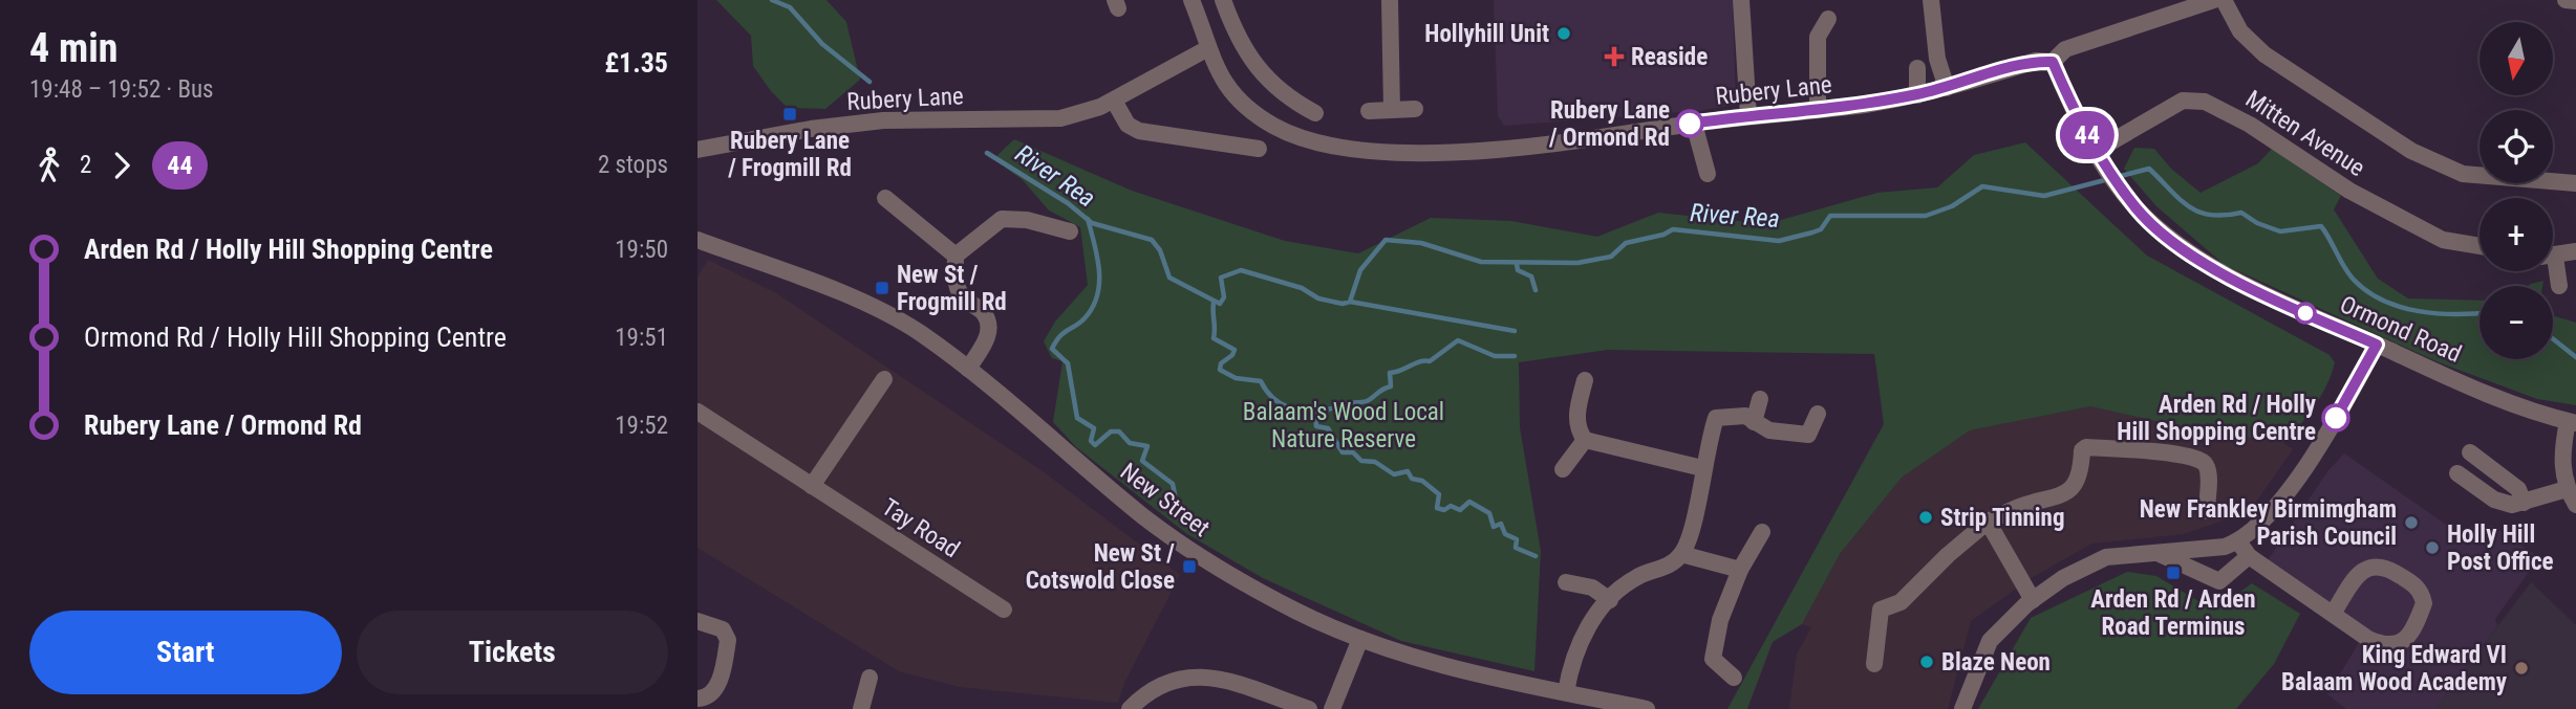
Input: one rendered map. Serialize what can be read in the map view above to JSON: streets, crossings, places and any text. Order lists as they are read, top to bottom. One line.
{"streets":{"street":["Rubery Lane","Mitten Avenue","Ormond Road","New Street","Tay Road"]},"crossings":[["Rubery Lane","Ormond Road"],["Mitten Avenue","Ormond Road"]],"water":["River Rea"],"parks":["Balaam's Wood Local Nature Reserve"],"places":{"other":["Hollyhill Unit","Rubery Lane / Ormond Rd","Arden Rd / Holly Hill Shopping Centre","Strip Tinning","New Frankley Birmimgham Parish Council","Holly Hill Post Office","Blaze Neon","King Edward VI Balaam Wood Academy"],"health":["Reaside"],"transit":["Rubery Lane / Frogmill Rd","New St / Frogmill Rd","New St / Cotswold Close","Arden Rd / Arden Road Terminus"]},"lines":["bus line 44"],"north":"bottom","page":{"heading":["4 min","19:48 – 19:52 · Bus","£1.35"],"on_map":"44","map_buttons":["+","−"],"legs":["2","44","2 stops"],"list":[{"name":"Arden Rd / Holly Hill Shopping Centre","value":"19:50"},{"name":"Ormond Rd / Holly Hill Shopping Centre","value":"19:51"},{"name":"Rubery Lane / Ormond Rd","value":"19:52"}],"buttons":["Start","Tickets"]}}
